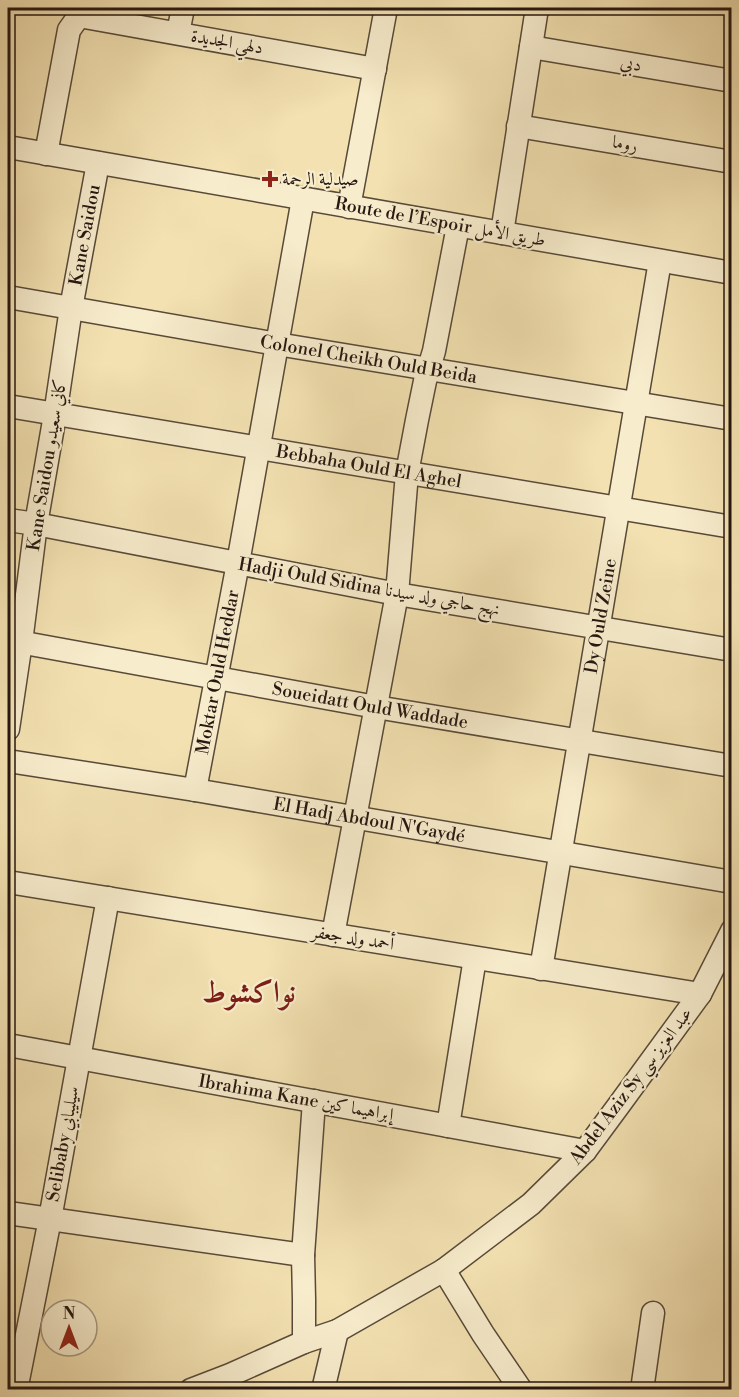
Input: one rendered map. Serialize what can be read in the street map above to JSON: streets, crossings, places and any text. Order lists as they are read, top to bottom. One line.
{"streets":{"street":["دلهي الجديدة","دبي","روما","Route de l’Espoir طريق الأمل","Kane Saidou","Colonel Cheikh Ould Beida","Kane Saidou كاني سعيدو","Bebbaha Ould El Aghel","Hadji Ould Sidina نهج حاجي ولد سيدنا","Dy Ould Zeine","Moktar Ould Heddar","Soueidatt Ould Waddade","El Hadj Abdoul N'Gaydé","أحمد ولد جعفر","Abdel Aziz Sy عبد العزيز سي","Ibrahima Kane إبراهيما كين","Selibaby سيليبابي"]},"crossings":[["Route de l’Espoir طريق الأمل","Kane Saidou"],["Route de l’Espoir طريق الأمل","Dy Ould Zeine"],["Route de l’Espoir طريق الأمل","Moktar Ould Heddar"],["Kane Saidou","Colonel Cheikh Ould Beida"],["Kane Saidou","Kane Saidou كاني سعيدو"],["Colonel Cheikh Ould Beida","Kane Saidou كاني سعيدو"],["Colonel Cheikh Ould Beida","Dy Ould Zeine"],["Colonel Cheikh Ould Beida","Moktar Ould Heddar"],["Kane Saidou كاني سعيدو","Bebbaha Ould El Aghel"],["Kane Saidou كاني سعيدو","Hadji Ould Sidina نهج حاجي ولد سيدنا"],["Kane Saidou كاني سعيدو","Soueidatt Ould Waddade"],["Bebbaha Ould El Aghel","Dy Ould Zeine"],["Bebbaha Ould El Aghel","Moktar Ould Heddar"],["Hadji Ould Sidina نهج حاجي ولد سيدنا","Dy Ould Zeine"],["Hadji Ould Sidina نهج حاجي ولد سيدنا","Moktar Ould Heddar"],["Dy Ould Zeine","Soueidatt Ould Waddade"],["Dy Ould Zeine","El Hadj Abdoul N'Gaydé"],["Dy Ould Zeine","أحمد ولد جعفر"],["Moktar Ould Heddar","Soueidatt Ould Waddade"],["Moktar Ould Heddar","El Hadj Abdoul N'Gaydé"],["أحمد ولد جعفر","Abdel Aziz Sy عبد العزيز سي"],["أحمد ولد جعفر","Selibaby سيليبابي"],["Abdel Aziz Sy عبد العزيز سي","Ibrahima Kane إبراهيما كين"],["Ibrahima Kane إبراهيما كين","Selibaby سيليبابي"]],"districts":["نواكشوط"],"places":{"health":["صيدلية الرحمة"]},"north":"top"}
